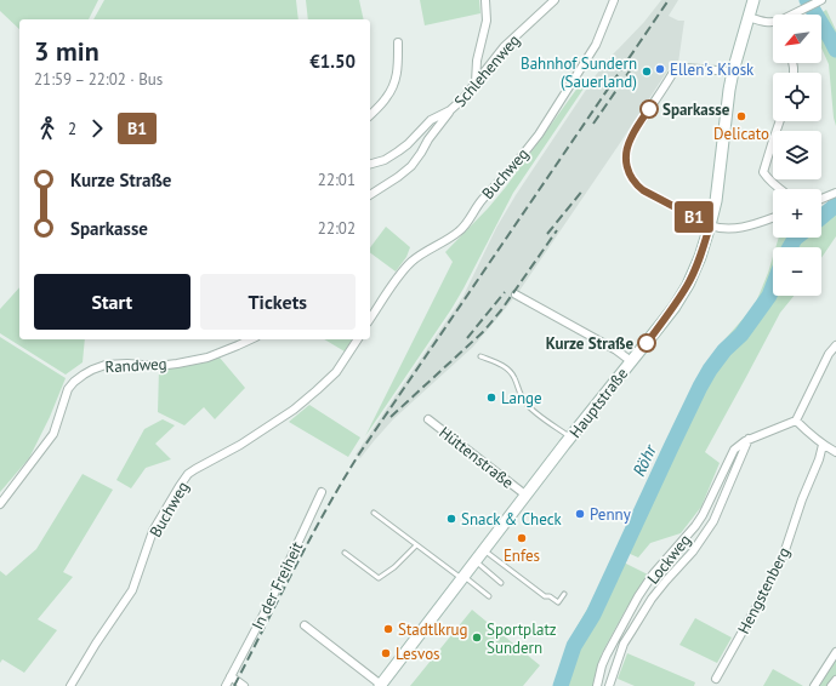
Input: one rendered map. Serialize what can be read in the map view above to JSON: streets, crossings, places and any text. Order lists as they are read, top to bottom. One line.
{"streets":{"main road":["Hauptstraße"],"street":["Schlehenweg","Buchweg","Randweg","Hüttenstraße","Lockweg","In der Freiheit","Hengstenberg"]},"crossings":[["Hauptstraße","Hüttenstraße"]],"water":["Röhr"],"places":["Ellen's Kiosk","Bahnhof Sundern (Sauerland)","Sparkasse","Delicato","Kurze Straße","Lange","Penny","Snack & Check","Enfes","Stadtlkrug","Sportplatz Sundern","Lesvos"],"lines":["bus line B1"],"north":"bottom left","page":{"on_map":"B1","map_buttons":["+","−"],"heading":["3 min","21:59 – 22:02 · Bus","€1.50"],"legs":["2","B1"],"list":[{"name":"Kurze Straße","value":"22:01"},{"name":"Sparkasse","value":"22:02"}],"buttons":["Start","Tickets"]}}
